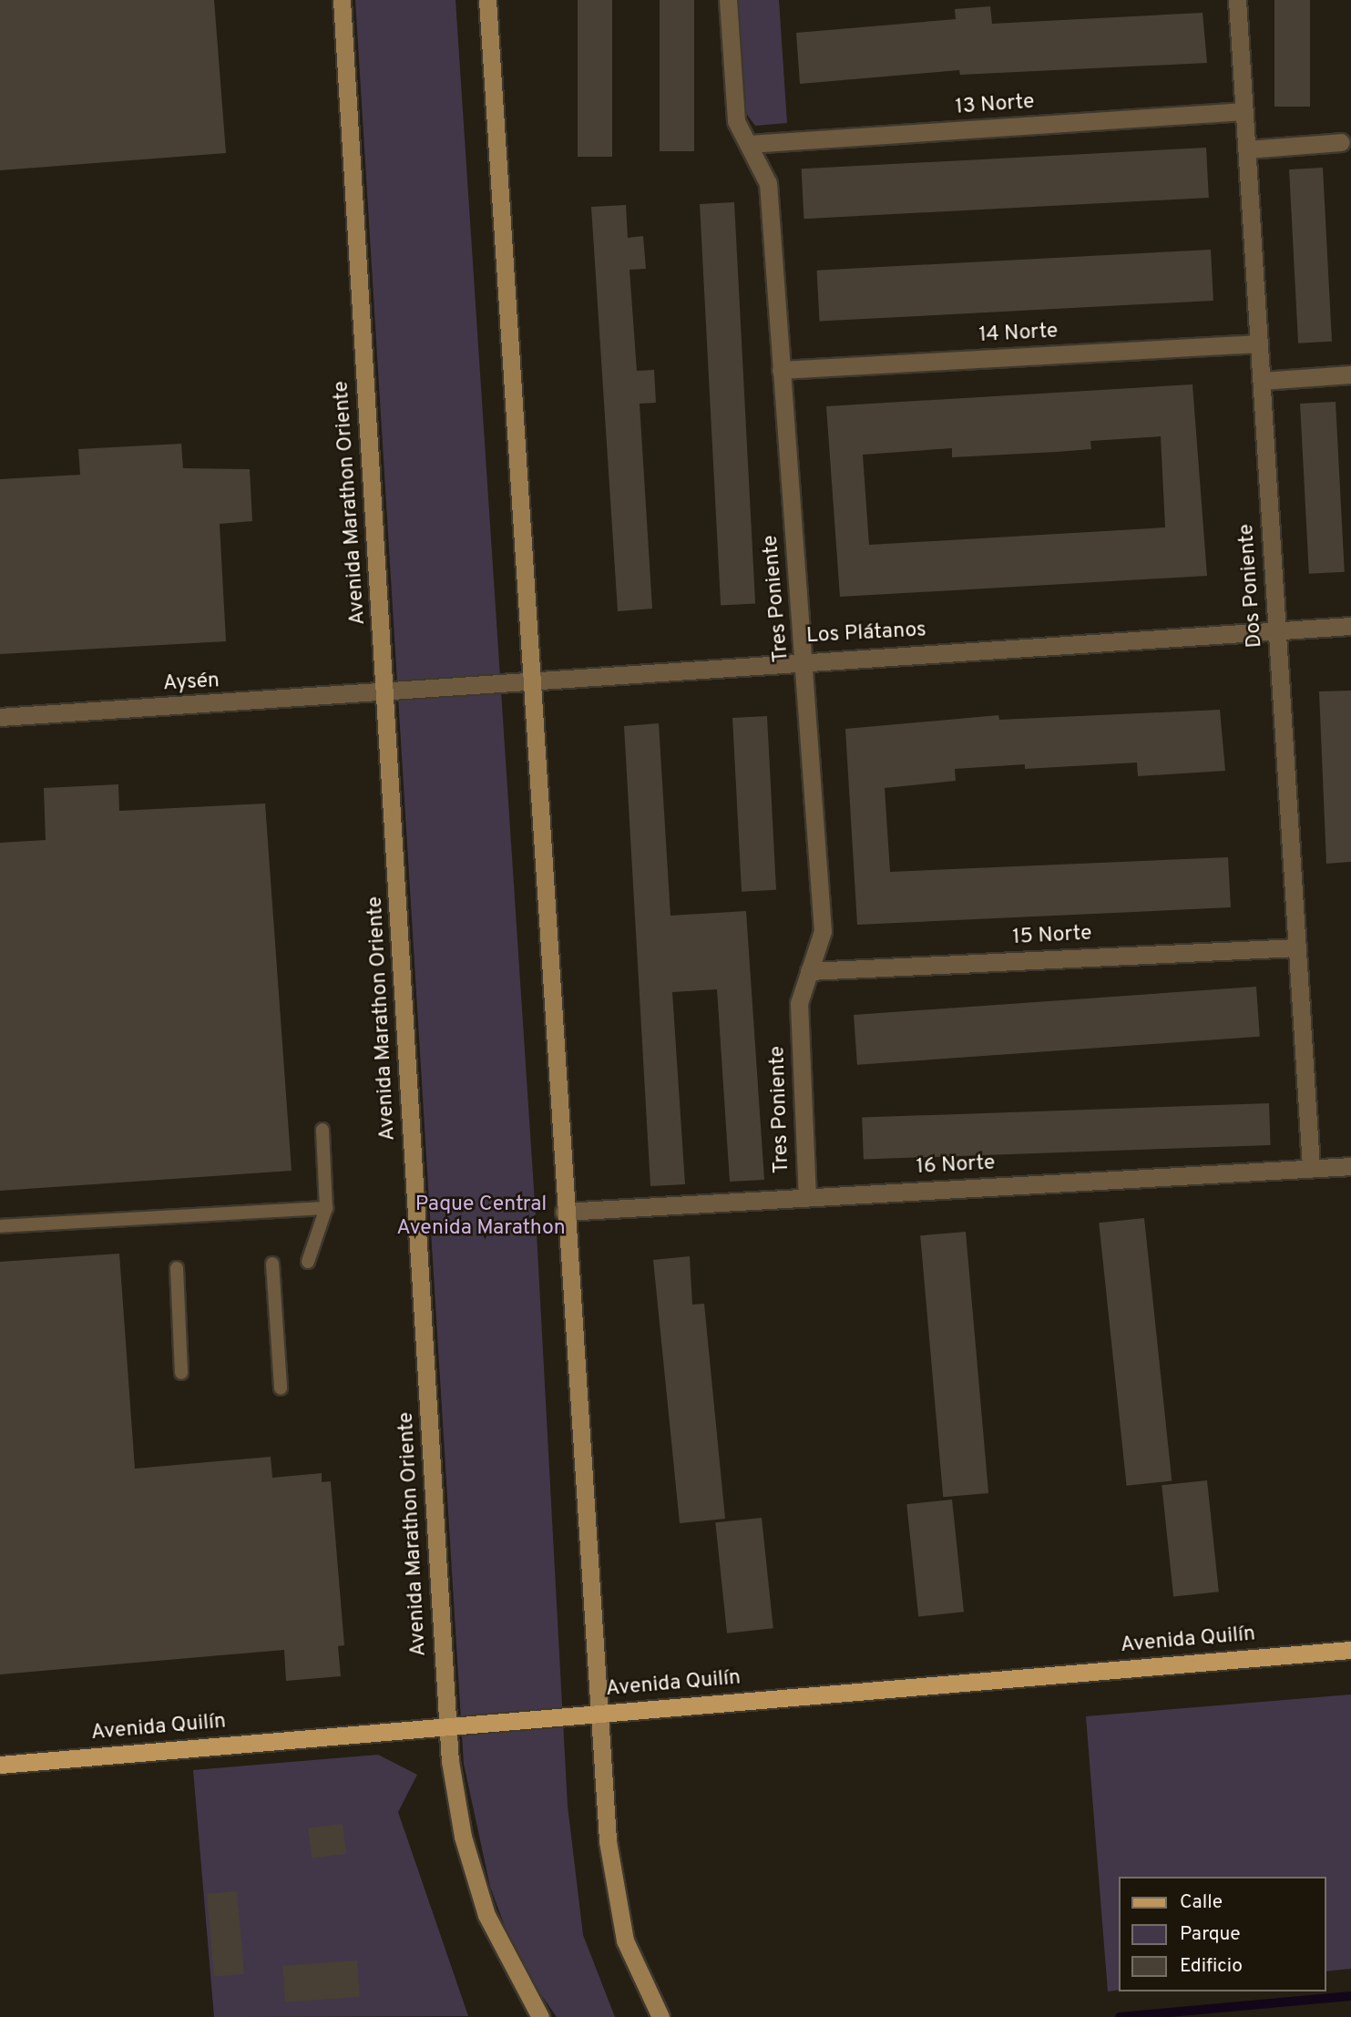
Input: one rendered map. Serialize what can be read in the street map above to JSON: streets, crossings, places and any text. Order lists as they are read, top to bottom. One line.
{"streets":{"main road":["Avenida Marathon Oriente","Avenida Quilín"],"street":["13 Norte","14 Norte","Dos Poniente","Tres Poniente","Los Plátanos","Aysén","15 Norte","16 Norte"]},"crossings":[["13 Norte","Dos Poniente"],["13 Norte","Tres Poniente"],["14 Norte","Dos Poniente"],["14 Norte","Tres Poniente"],["Avenida Marathon Oriente","Los Plátanos"],["Avenida Marathon Oriente","Aysén"],["Avenida Marathon Oriente","Avenida Quilín"],["Dos Poniente","Los Plátanos"],["Dos Poniente","15 Norte"],["Dos Poniente","16 Norte"],["Tres Poniente","Los Plátanos"],["Tres Poniente","15 Norte"],["Tres Poniente","16 Norte"],["Los Plátanos","Aysén"]],"parks":["Paque Central Avenida Marathon"],"legend":["Calle","Parque","Edificio"]}
